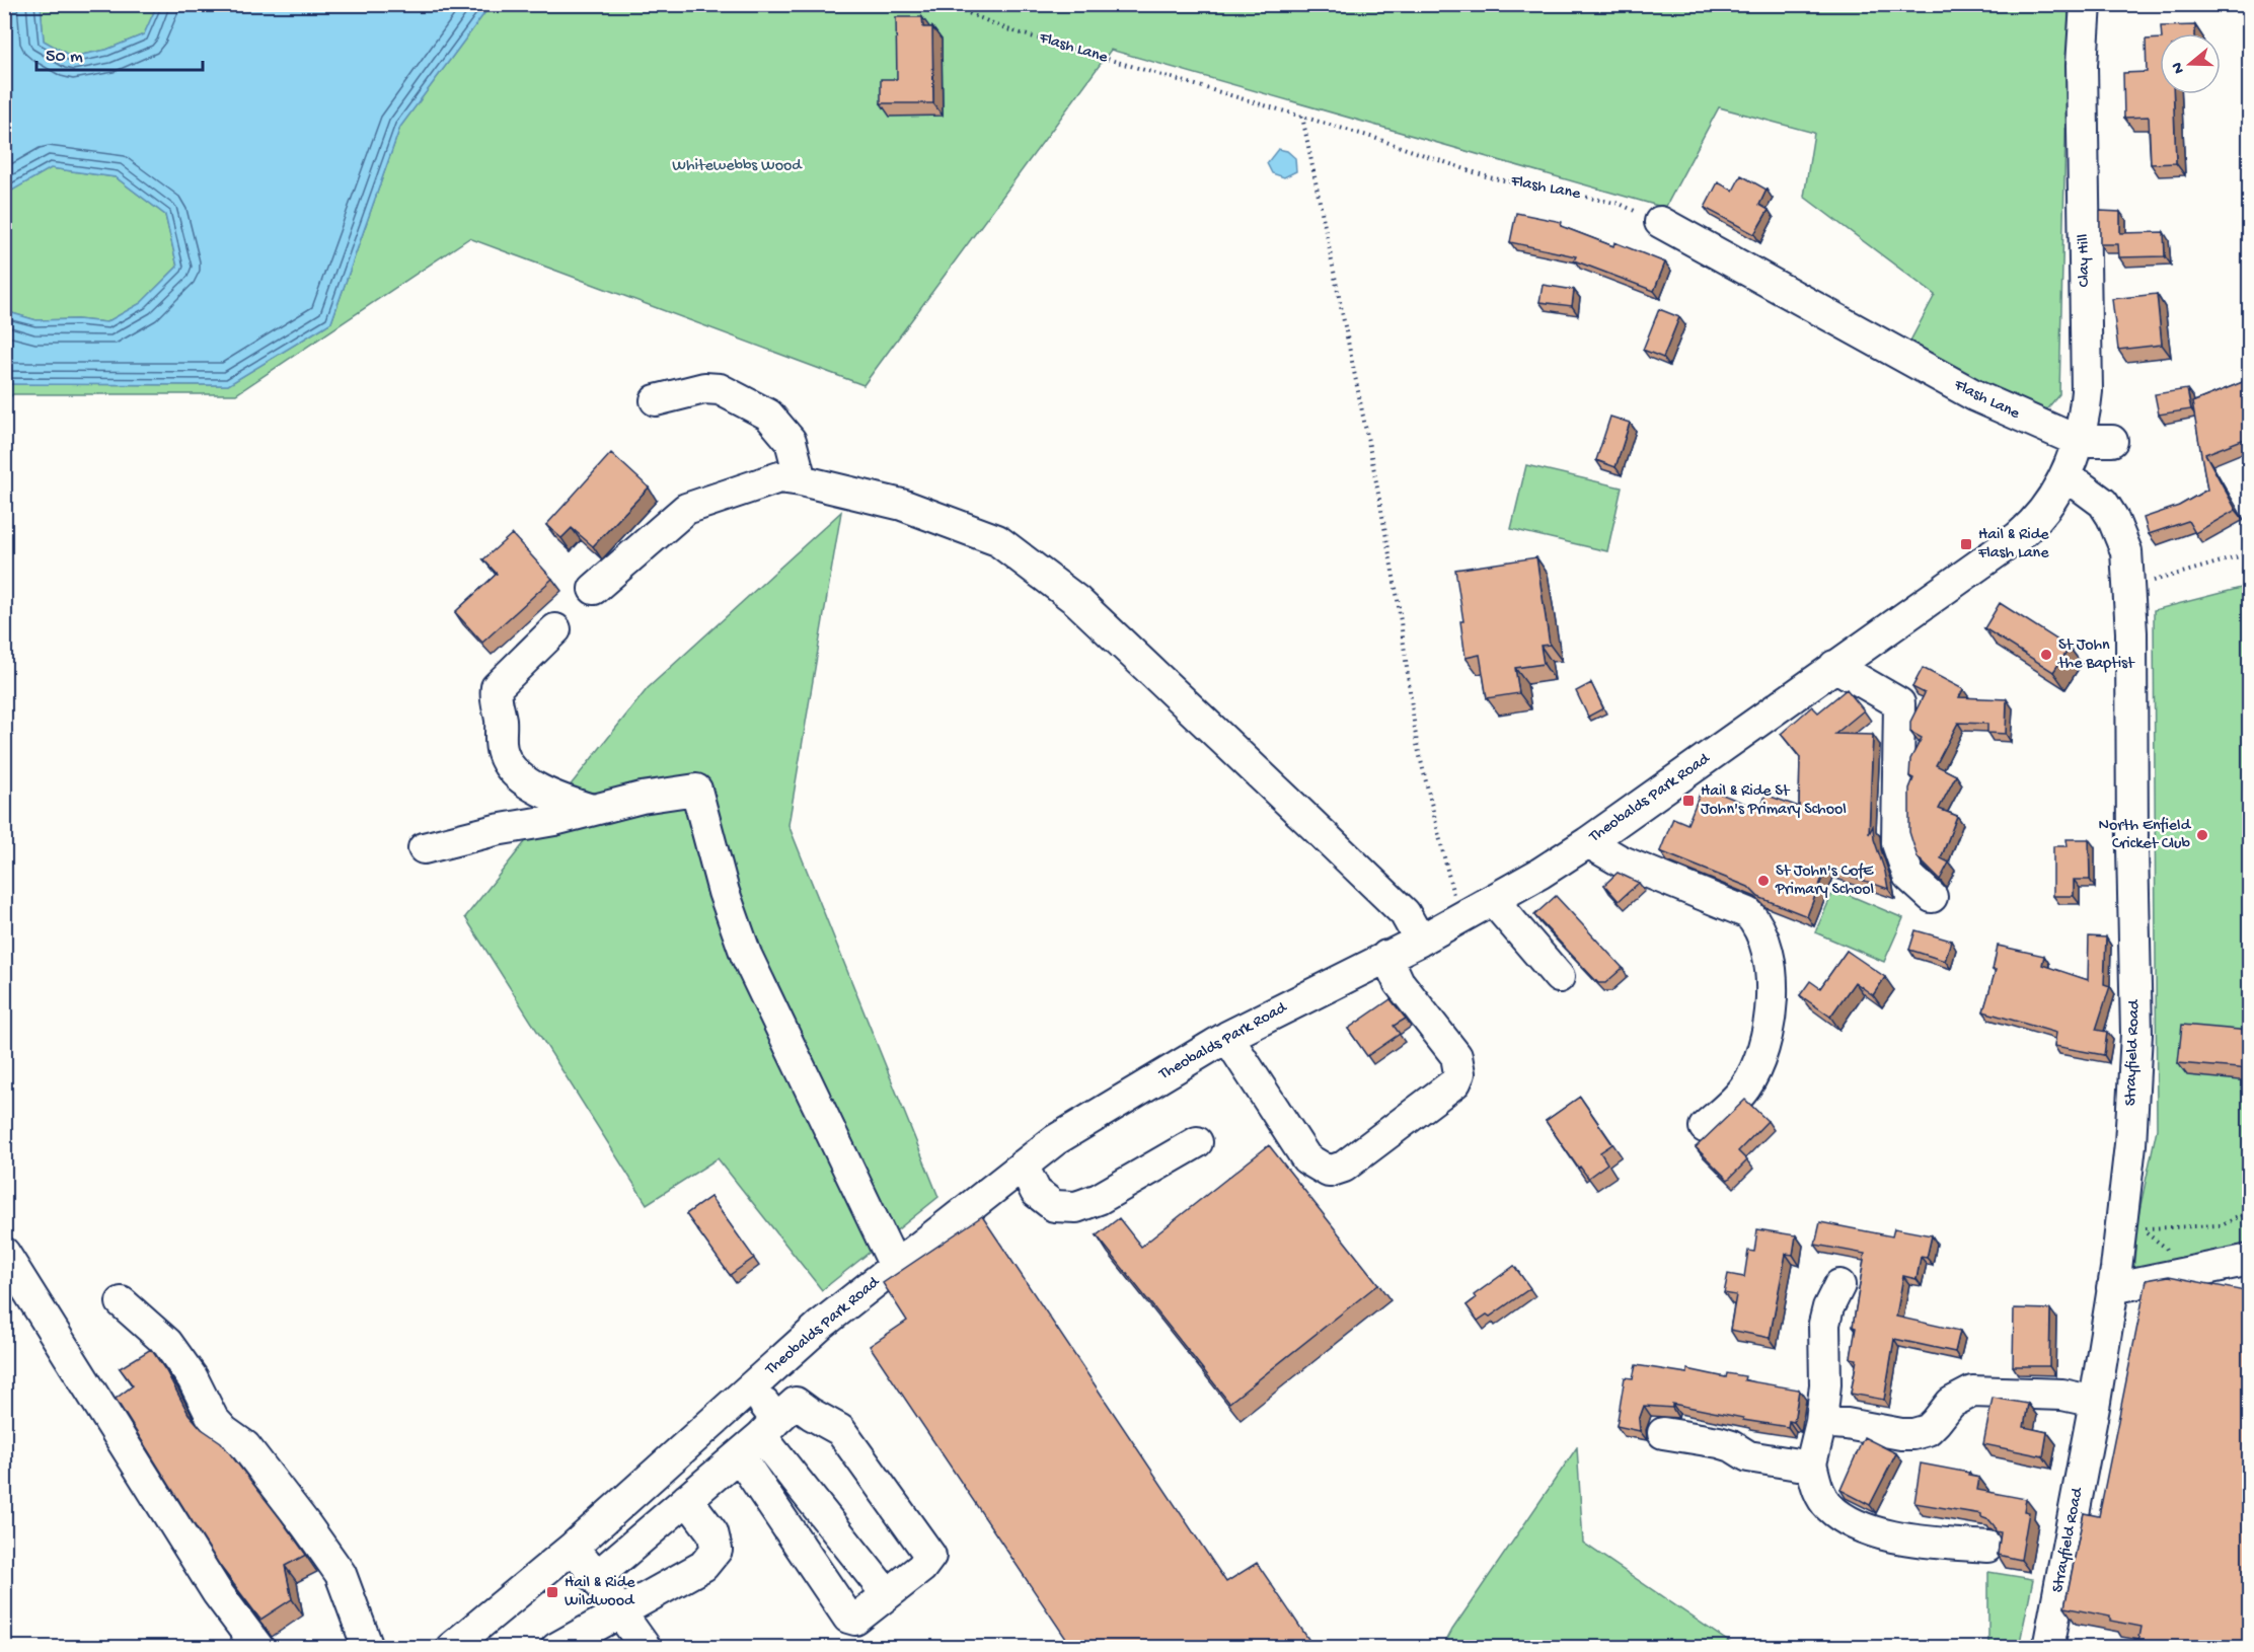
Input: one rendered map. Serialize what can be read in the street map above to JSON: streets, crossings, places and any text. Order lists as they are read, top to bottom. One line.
{"streets":{"street":["Flash Lane","Clay Hill","Theobalds Park Road","Strayfield Road"]},"crossings":[["Flash Lane","Clay Hill"],["Clay Hill","Theobalds Park Road"],["Clay Hill","Strayfield Road"]],"parks":["Whitewebbs Wood"],"places":{"transit":["Hail & Ride Flash Lane","Hail & Ride St John's Primary School","Hail & Ride Wildwood"],"other":["St John the Baptist","North Enfield Cricket Club","St John's CofE Primary School"]},"scale_bar":"50 m","north":"left"}
